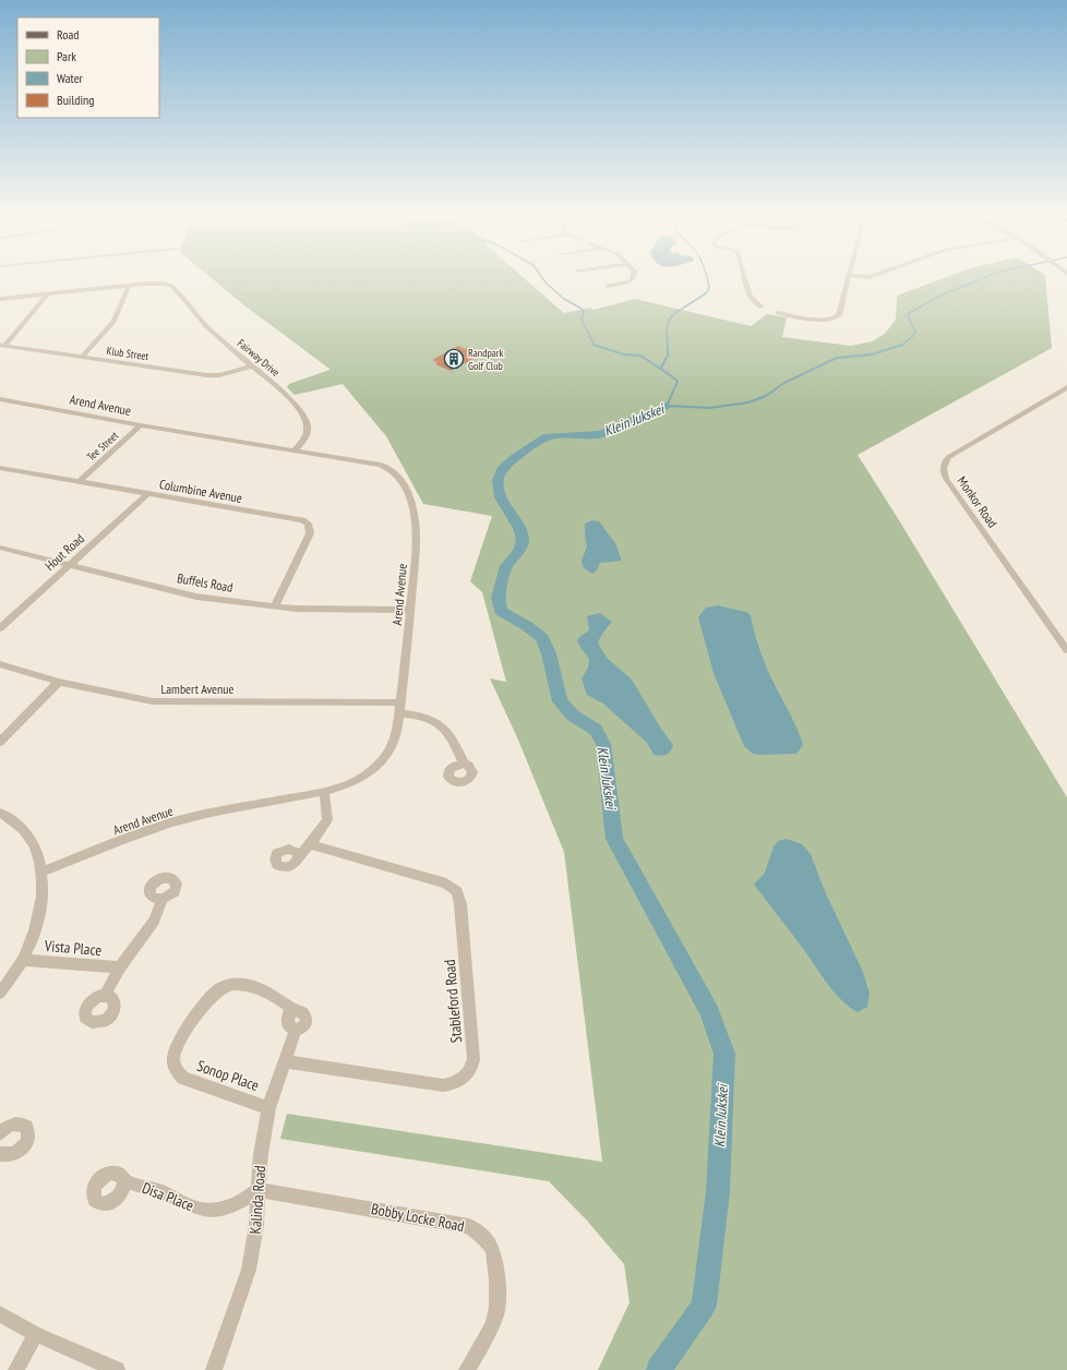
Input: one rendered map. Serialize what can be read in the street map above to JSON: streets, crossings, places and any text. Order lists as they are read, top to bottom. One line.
{"streets":{"street":["Klub Street","Fairway Drive","Arend Avenue","Tee Street","Columbine Avenue","Monkor Road","Hout Road","Buffels Road","Lambert Avenue","Vista Place","Stableford Road","Sonop Place","Disa Place","Kalinda Road","Bobby Locke Road"]},"crossings":[["Klub Street","Fairway Drive"],["Fairway Drive","Arend Avenue"],["Arend Avenue","Tee Street"],["Arend Avenue","Buffels Road"],["Arend Avenue","Lambert Avenue"],["Tee Street","Columbine Avenue"],["Columbine Avenue","Hout Road"],["Columbine Avenue","Buffels Road"],["Hout Road","Buffels Road"],["Stableford Road","Kalinda Road"],["Sonop Place","Kalinda Road"],["Disa Place","Kalinda Road"],["Disa Place","Bobby Locke Road"],["Kalinda Road","Bobby Locke Road"]],"water":["Klein Jukskei"],"places":{"building":["Randpark Golf Club"]},"legend":["Road","Park","Water","Building"]}
